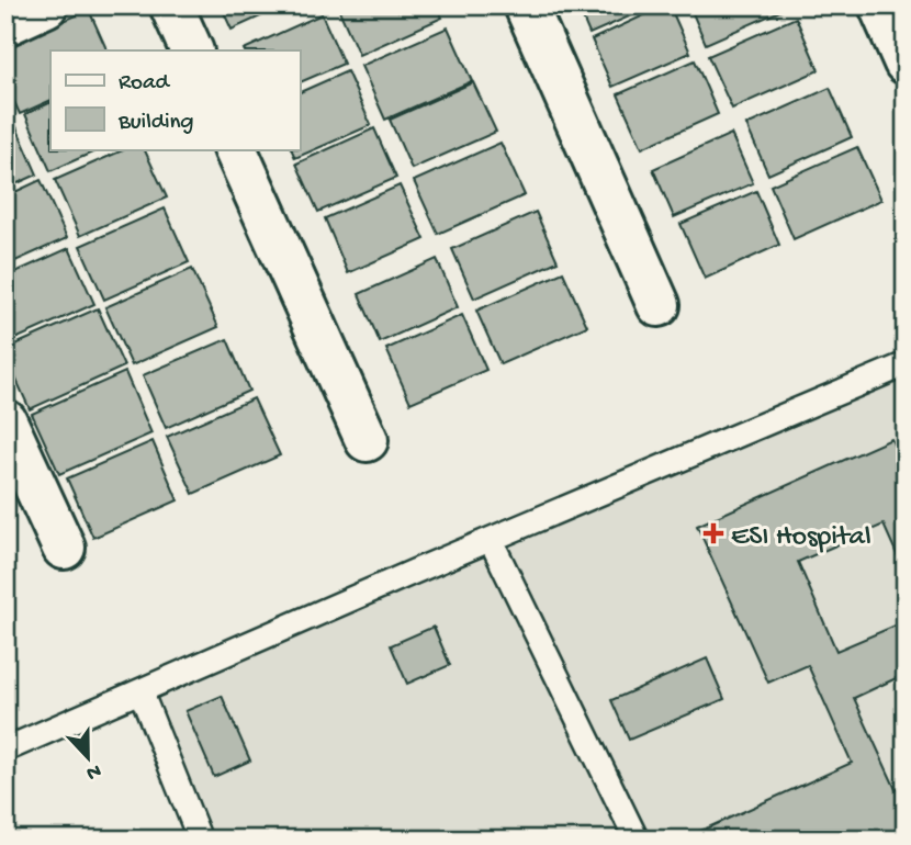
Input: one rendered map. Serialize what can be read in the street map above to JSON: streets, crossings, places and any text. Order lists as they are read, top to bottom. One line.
{"places":{"health":["ESI Hospital"]},"legend":["Road","Building"],"north":"bottom"}
